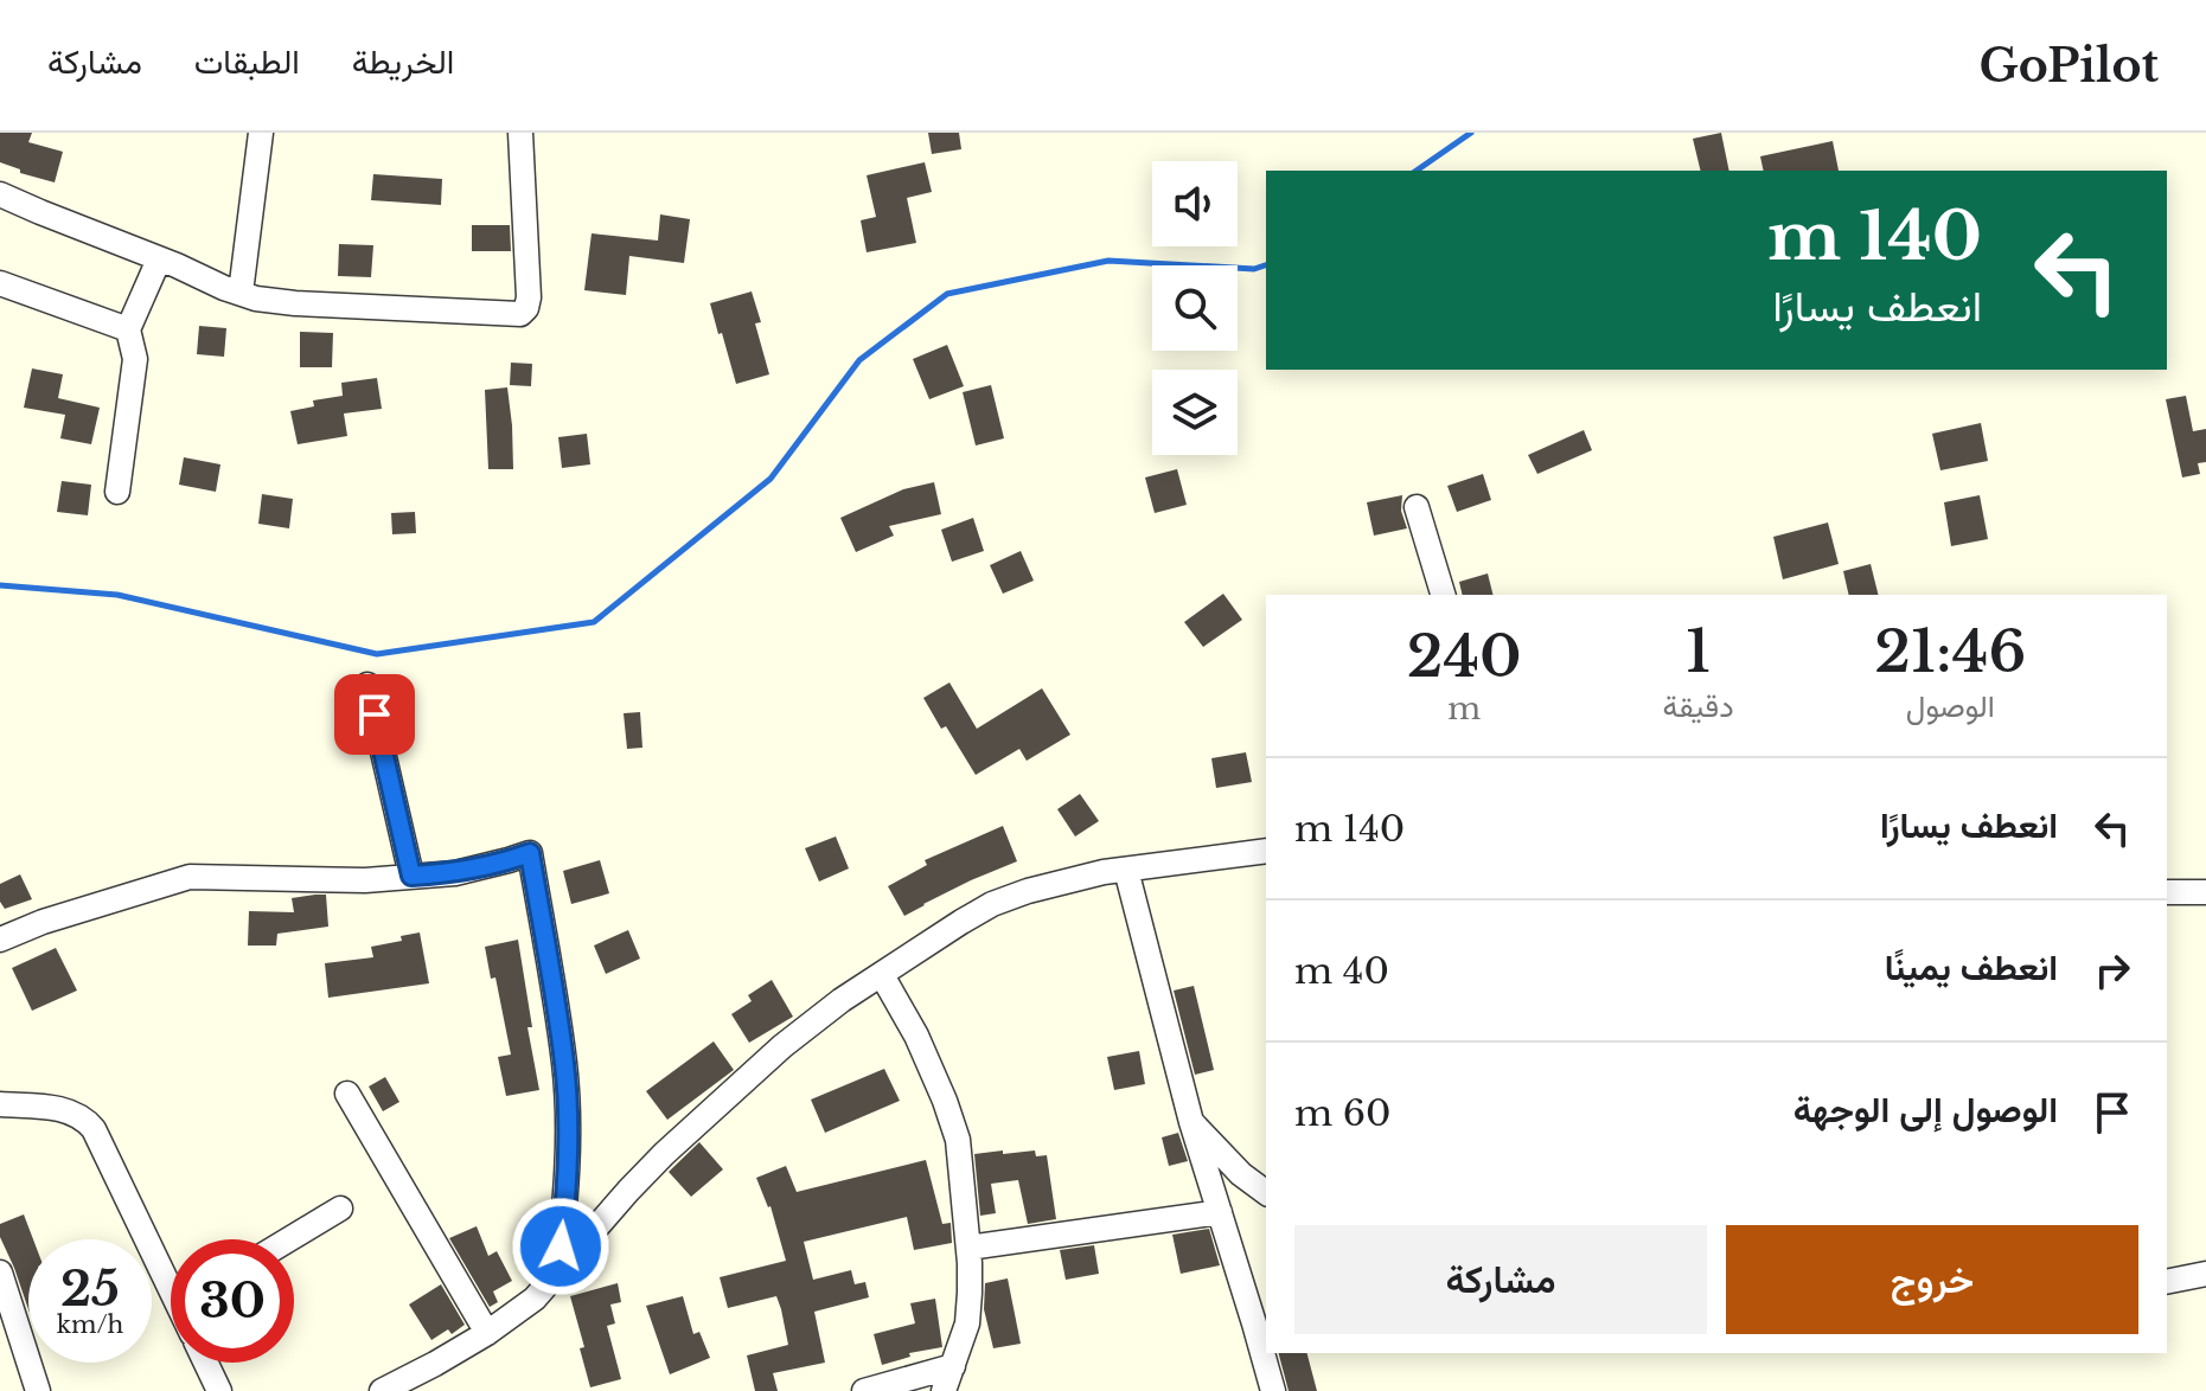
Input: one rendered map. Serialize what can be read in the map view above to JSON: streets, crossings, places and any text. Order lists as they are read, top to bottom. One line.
{"page":{"header":"GoPilot","nav":["الخريطة","الطبقات","مشاركة"],"turn":["140 m","انعطف يسارًا"],"eta":["21:46","الوصول","1","دقيقة","240","m"],"list":[{"name":"انعطف يسارًا","value":"140 m"},{"name":"انعطف يمينًا","value":"40 m"},{"name":"الوصول إلى الوجهة","value":"60 m"}],"buttons":["خروج","مشاركة"],"speed":"25 km/h","limit":"30"}}
